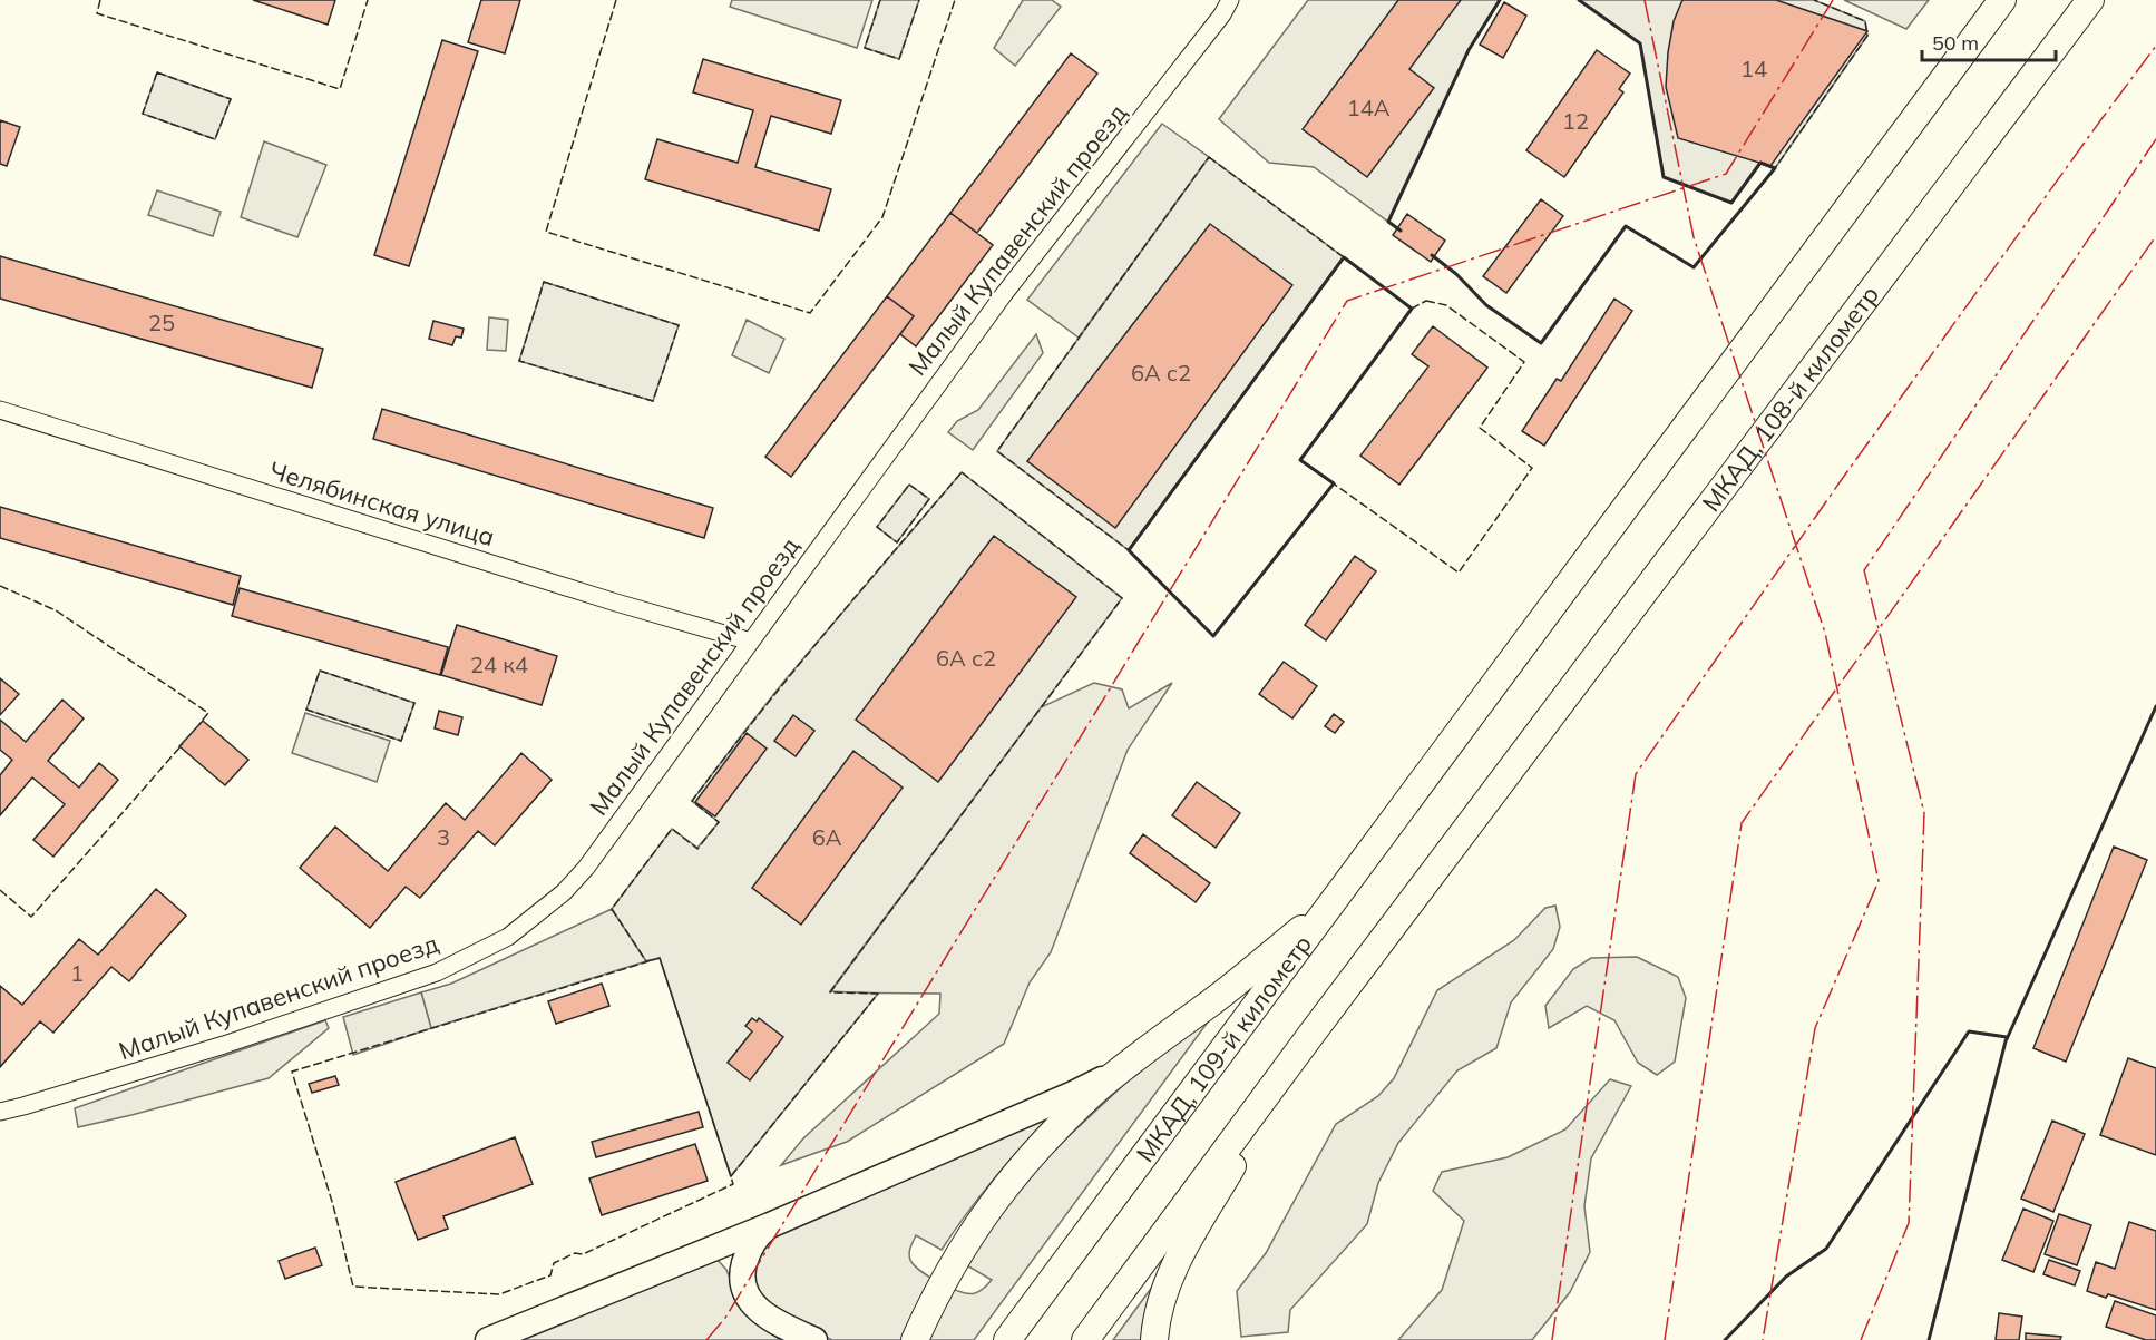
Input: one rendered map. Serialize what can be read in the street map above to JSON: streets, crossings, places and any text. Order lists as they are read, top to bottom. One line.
{"streets":{"highway":["МКАД, 108-й километр","МКАД, 109-й километр"],"street":["Малый Купавенский проезд","Челябинская улица"]},"crossings":[["Малый Купавенский проезд","Челябинская улица"]],"house_numbers":["14","14А","12","25","6A c2","6А с2","24 к4","3","6А","1"],"scale_bar":"50 m"}
